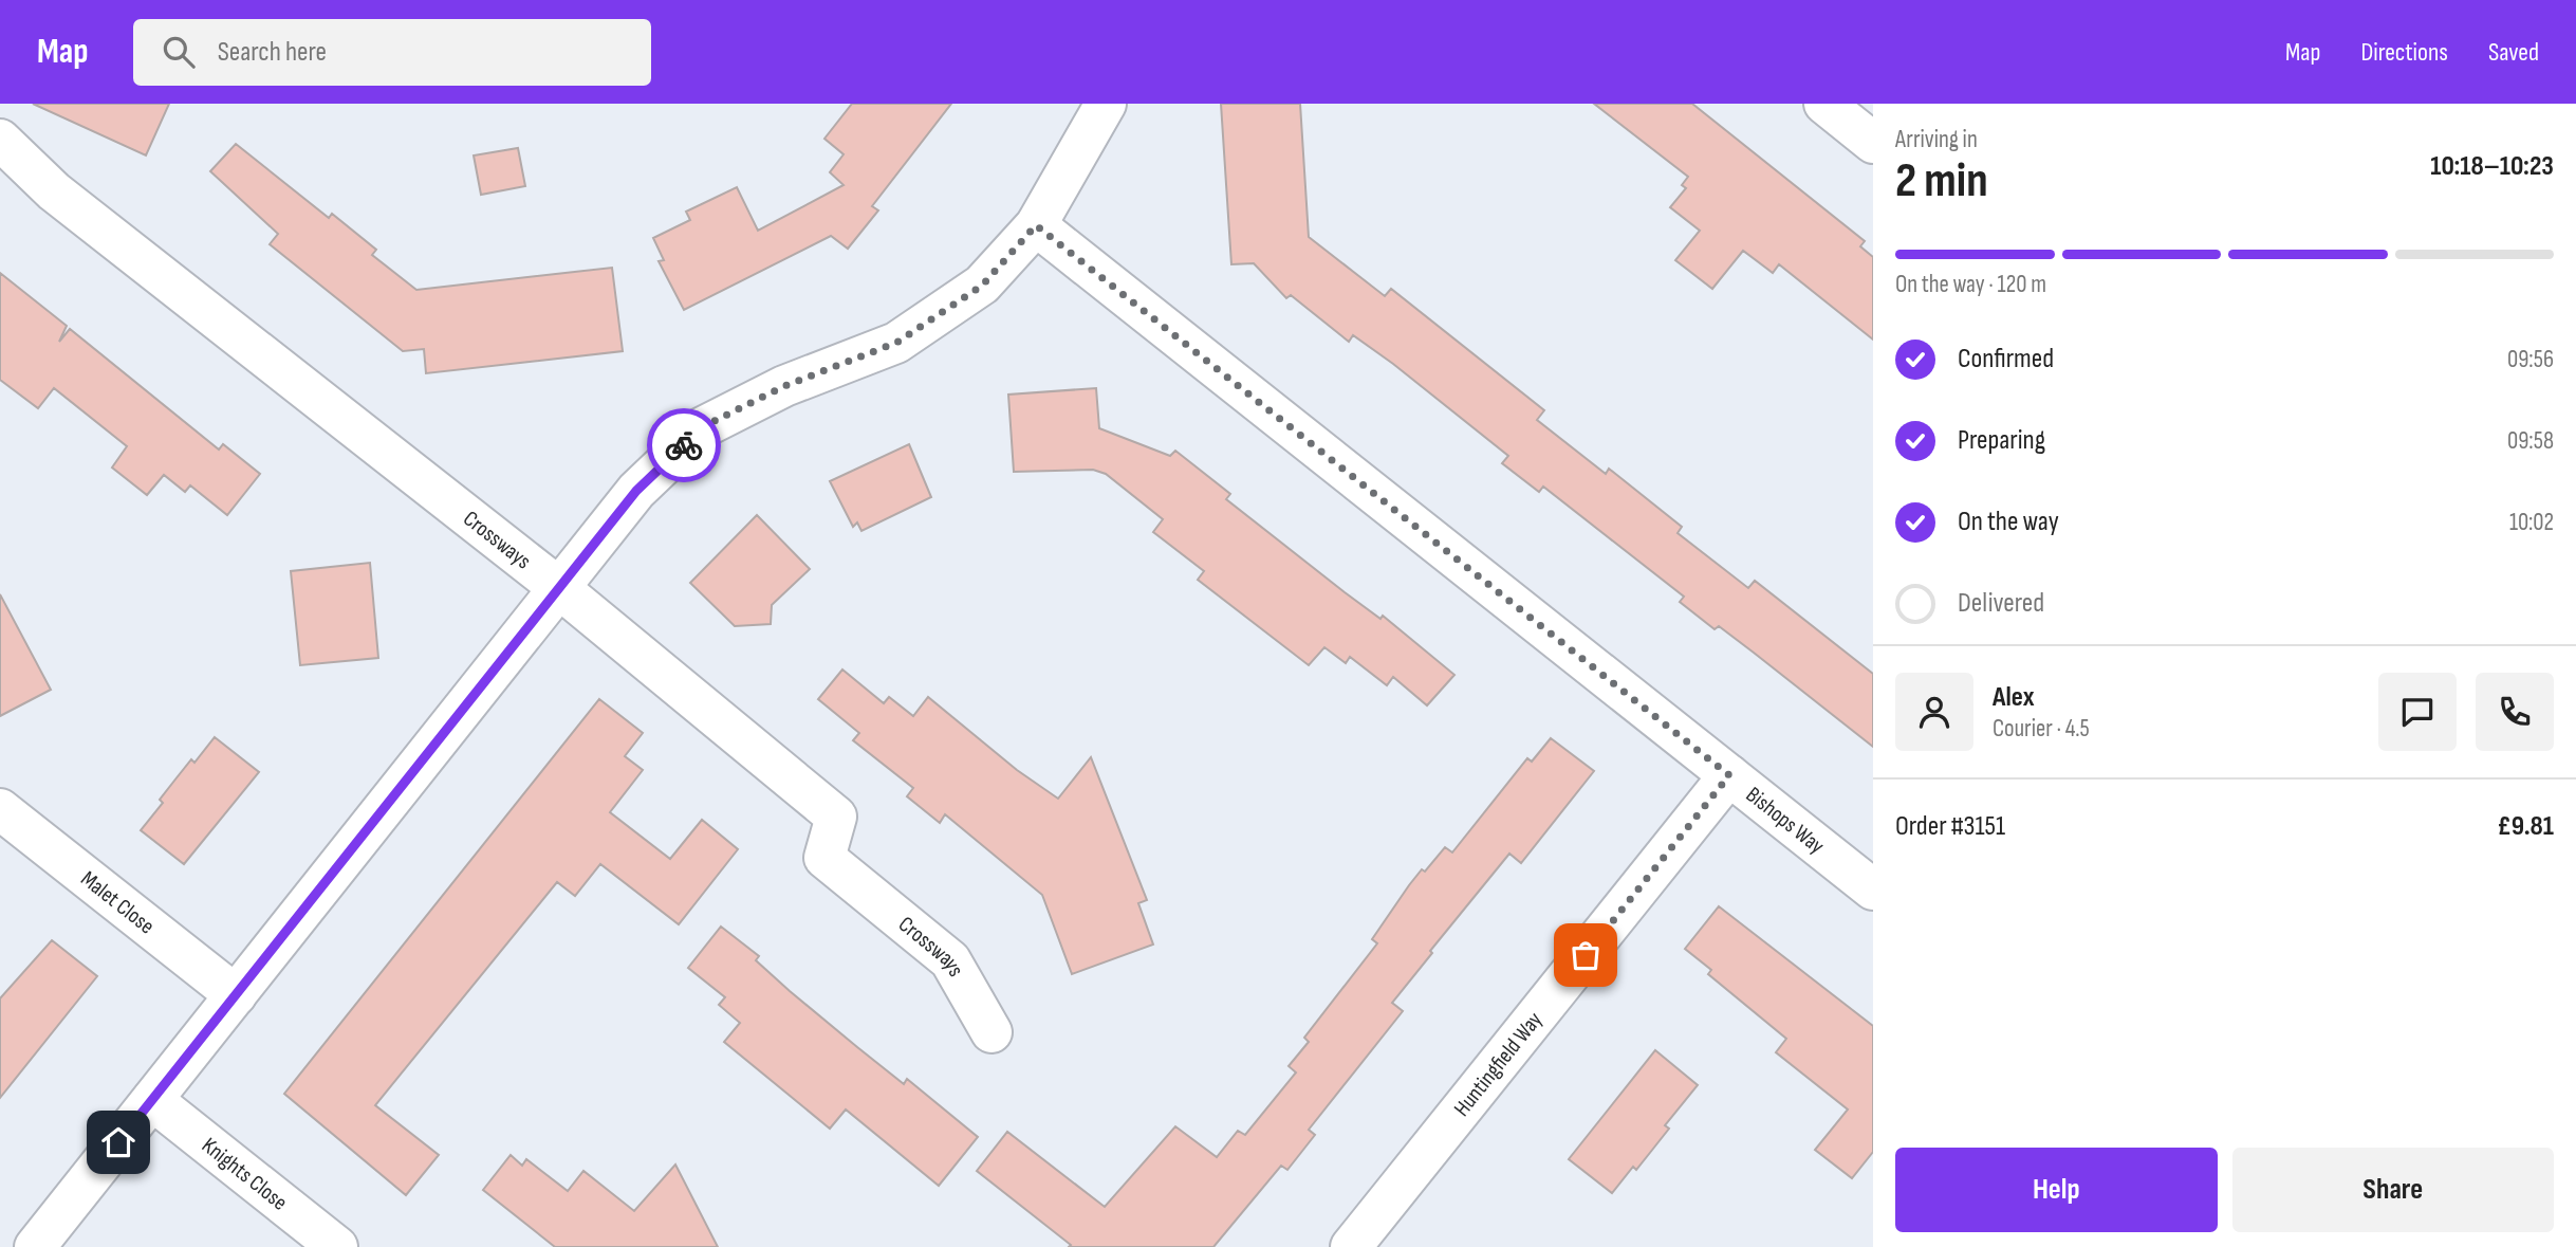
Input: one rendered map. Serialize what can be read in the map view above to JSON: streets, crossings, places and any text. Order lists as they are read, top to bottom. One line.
{"streets":{"street":["Crossways","Bishops Way","Malet Close","Huntingfield Way","Knights Close"]},"crossings":[["Bishops Way","Huntingfield Way"]],"page":{"header":"Map","search":"Search here","nav":["Map","Directions","Saved"],"heading":["2 min","Arriving in","10:18–10:23"],"panel":["Alex","Courier · 4.5","Order #3151","£9.81"],"bar":"On the way · 120 m","list":[["Confirmed","09:56"],["Preparing","09:58"],["On the way","10:02"],"Delivered"],"buttons":["Help","Share"]}}
